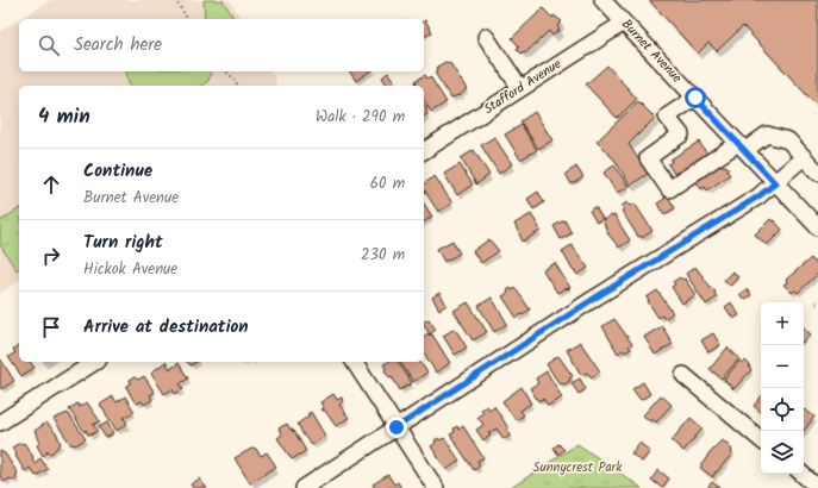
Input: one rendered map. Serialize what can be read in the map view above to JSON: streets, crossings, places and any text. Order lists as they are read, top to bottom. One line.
{"streets":{"street":["Burnet Avenue","Stafford Avenue"]},"crossings":[["Burnet Avenue","Stafford Avenue"]],"parks":["Sunnycrest Park"],"page":{"search":"Search here","heading":["4 min","Walk · 290 m"],"list":[["Continue","Burnet Avenue","60 m"],["Turn right","Hickok Avenue","230 m"],"Arrive at destination"],"map_buttons":["+","−"]}}
